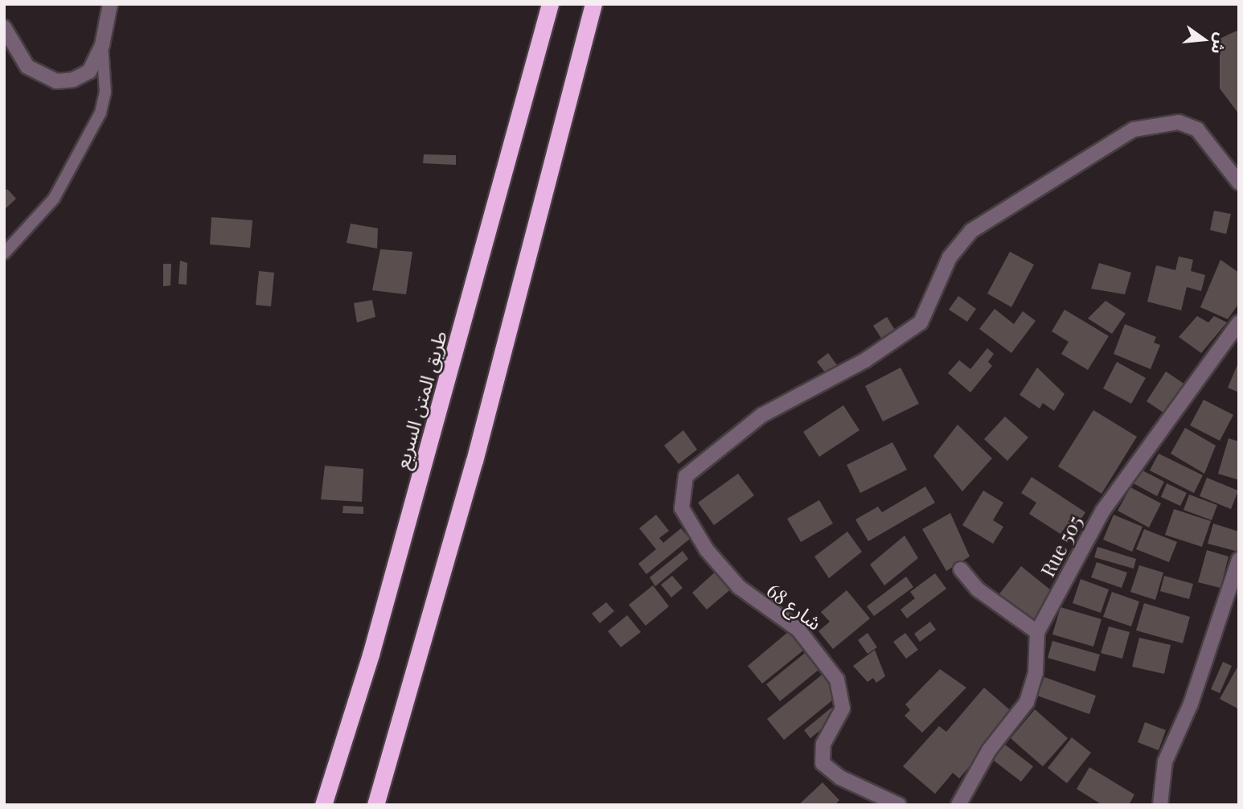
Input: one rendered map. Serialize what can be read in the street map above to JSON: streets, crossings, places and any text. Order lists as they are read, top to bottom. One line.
{"streets":{"highway":["طريق المتن السريع"],"street":["Rue 505","شارع 68"]},"north":"right"}
